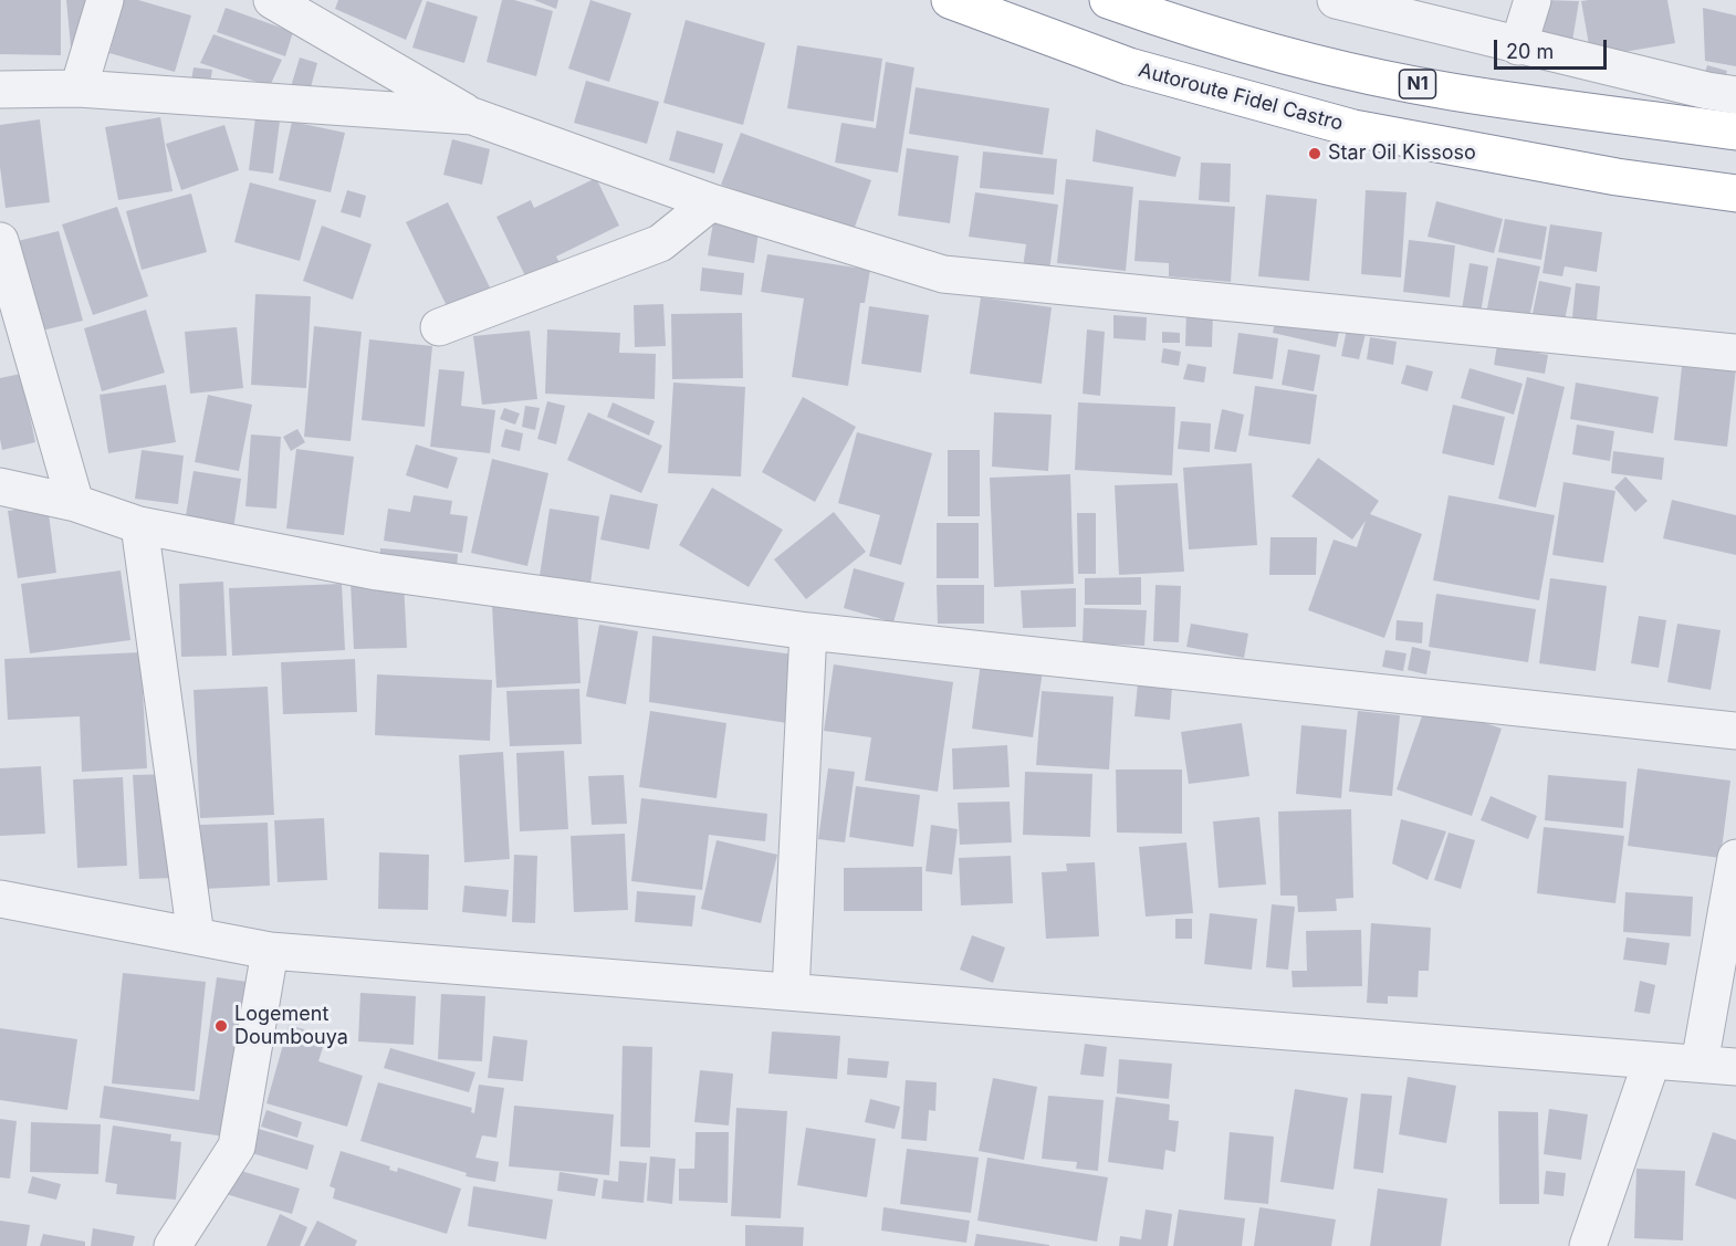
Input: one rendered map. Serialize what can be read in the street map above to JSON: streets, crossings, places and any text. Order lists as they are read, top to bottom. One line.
{"streets":{"highway":["N1","Autoroute Fidel Castro"]},"places":["Star Oil Kissoso","Logement Doumbouya"],"scale_bar":"20 m"}
